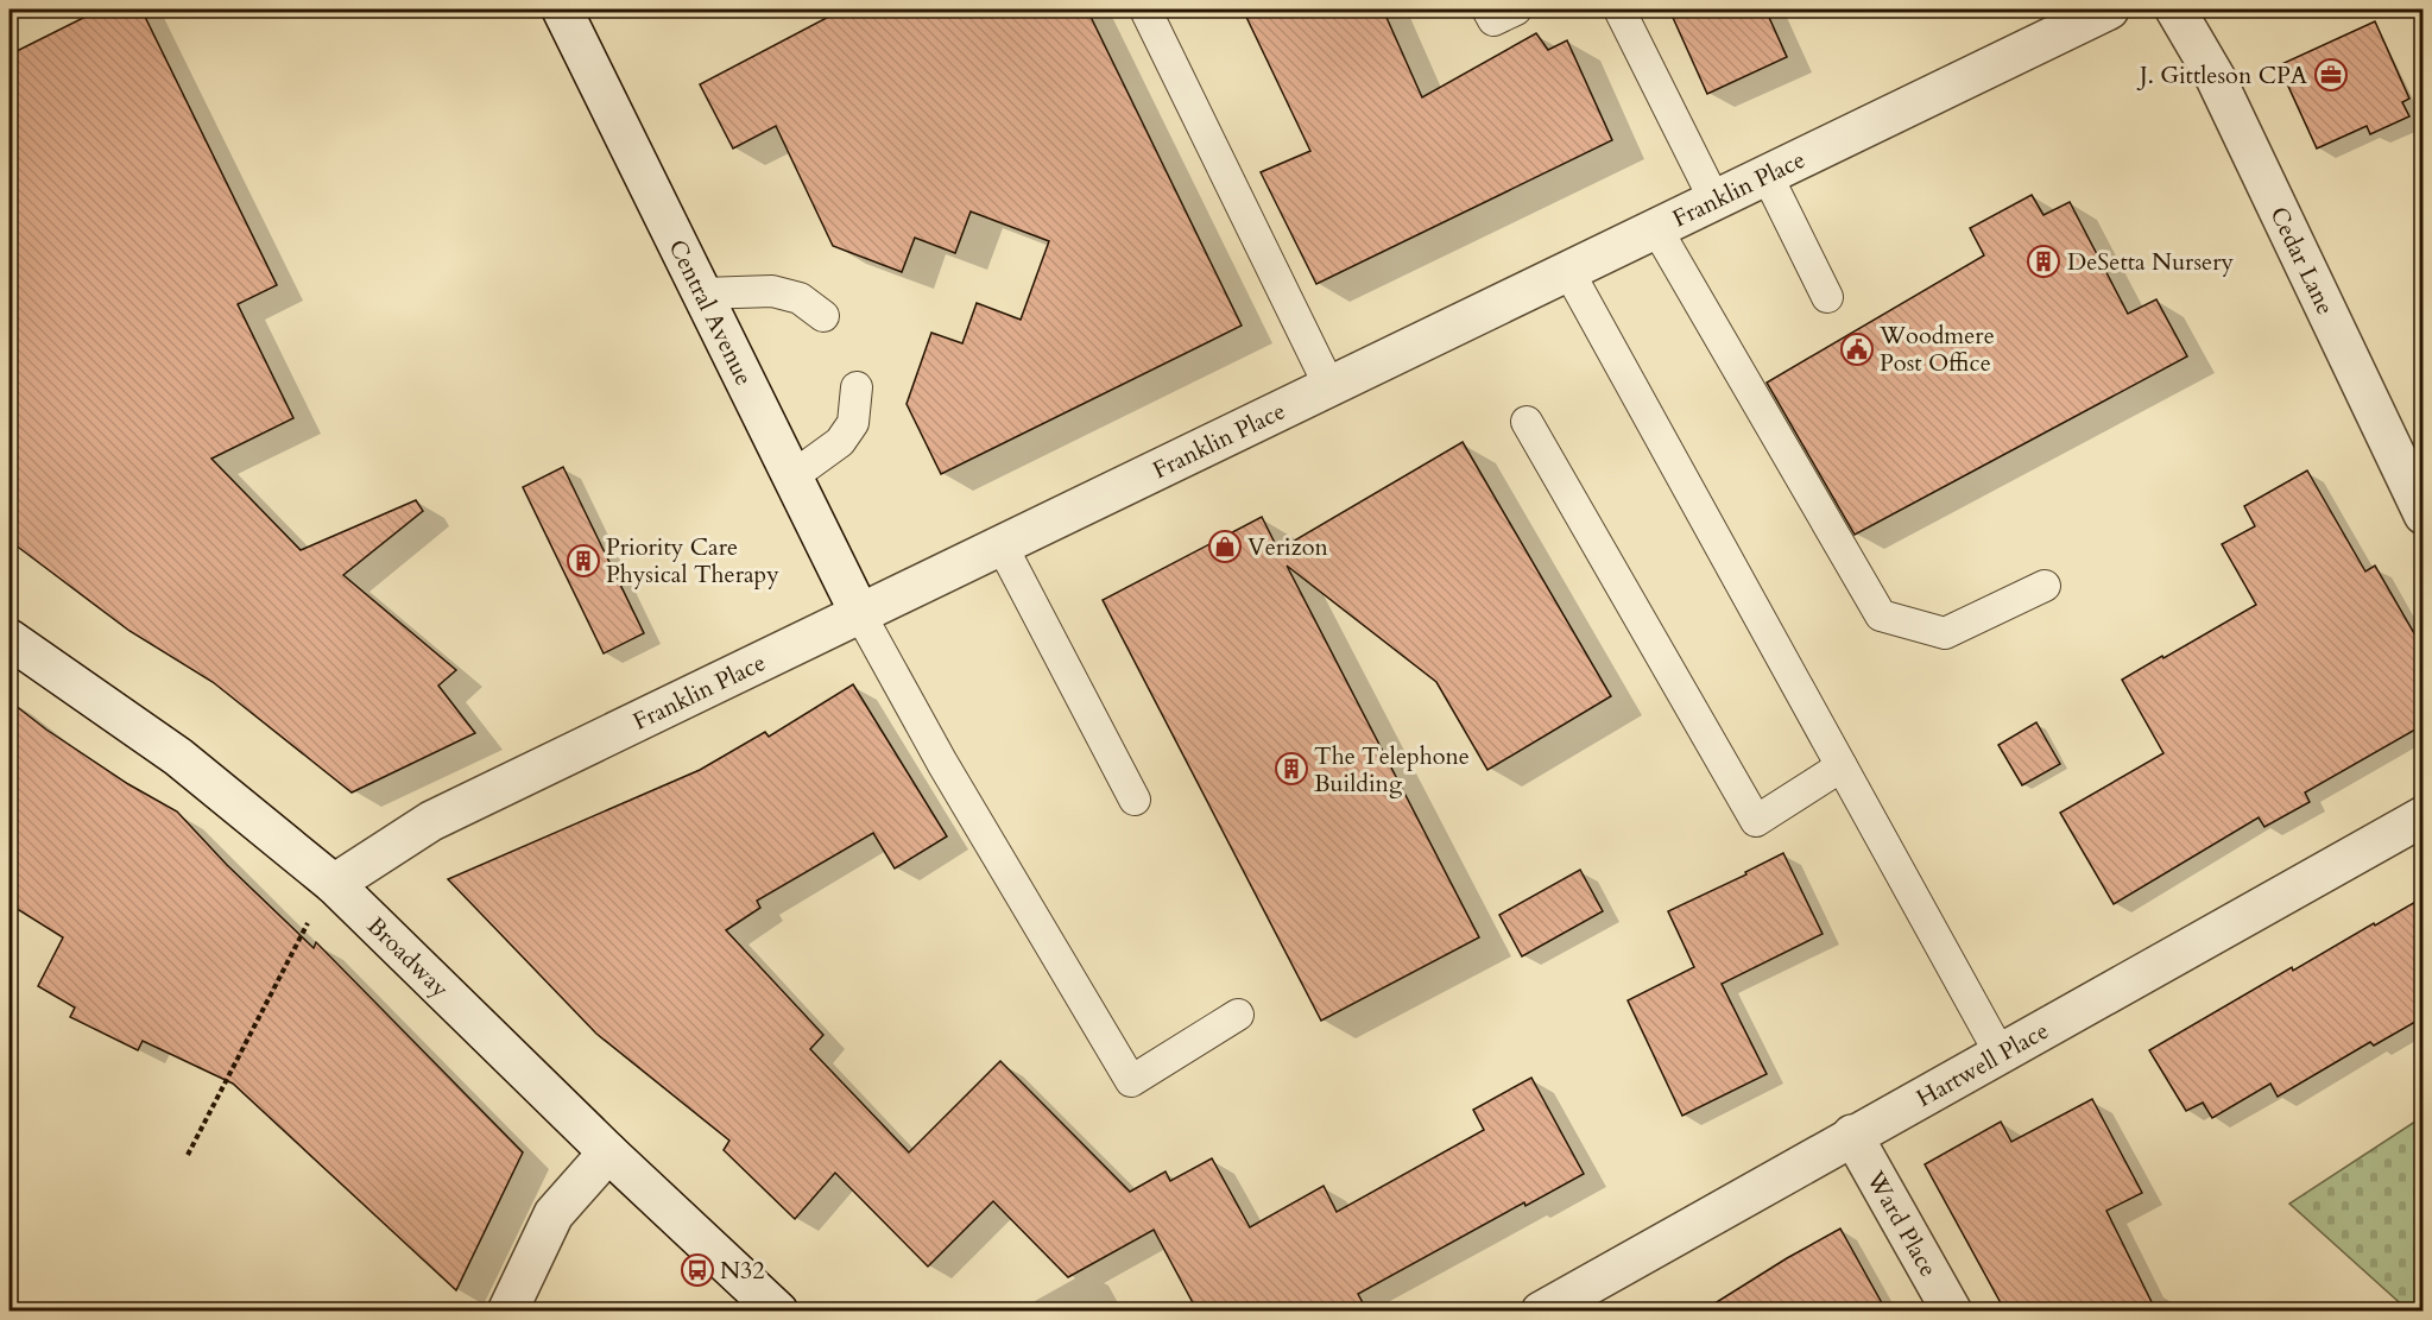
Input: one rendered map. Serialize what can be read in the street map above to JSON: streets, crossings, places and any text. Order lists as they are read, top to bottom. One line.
{"streets":{"street":["Franklin Place","Cedar Lane","Central Avenue","Broadway","Hartwell Place","Ward Place"]},"crossings":[["Franklin Place","Central Avenue"],["Franklin Place","Broadway"],["Hartwell Place","Ward Place"]],"places":{"office":["J. Gittleson CPA"],"building":["DeSetta Nursery","Priority Care Physical Therapy","The Telephone Building"],"public building":["Woodmere Post Office"],"shop":["Verizon"],"bus stop":["N32"]}}
